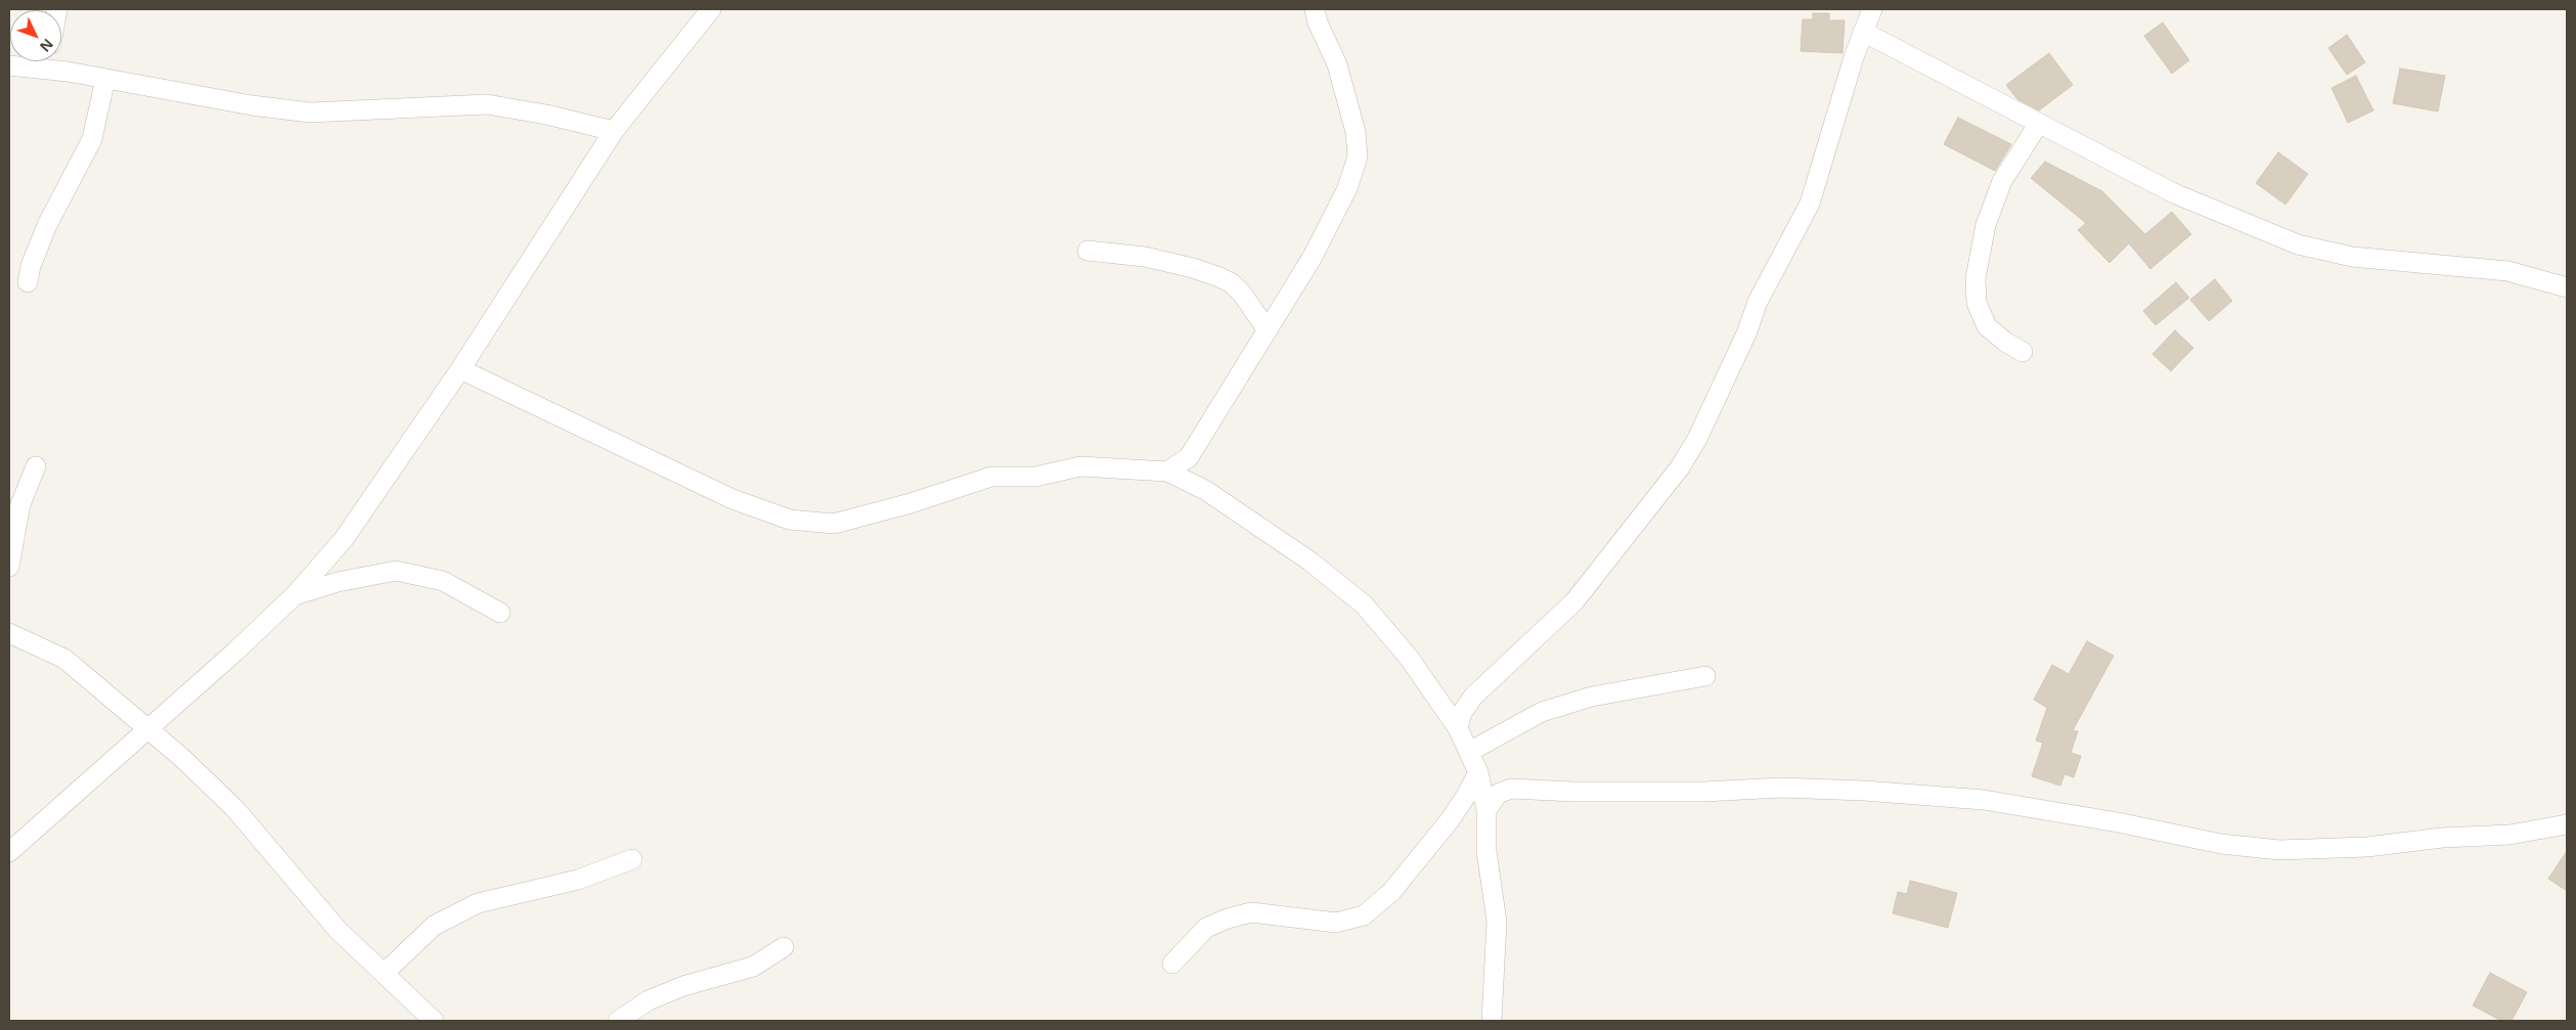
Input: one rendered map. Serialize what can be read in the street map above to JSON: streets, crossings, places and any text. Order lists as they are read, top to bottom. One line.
{"north":"bottom right"}
